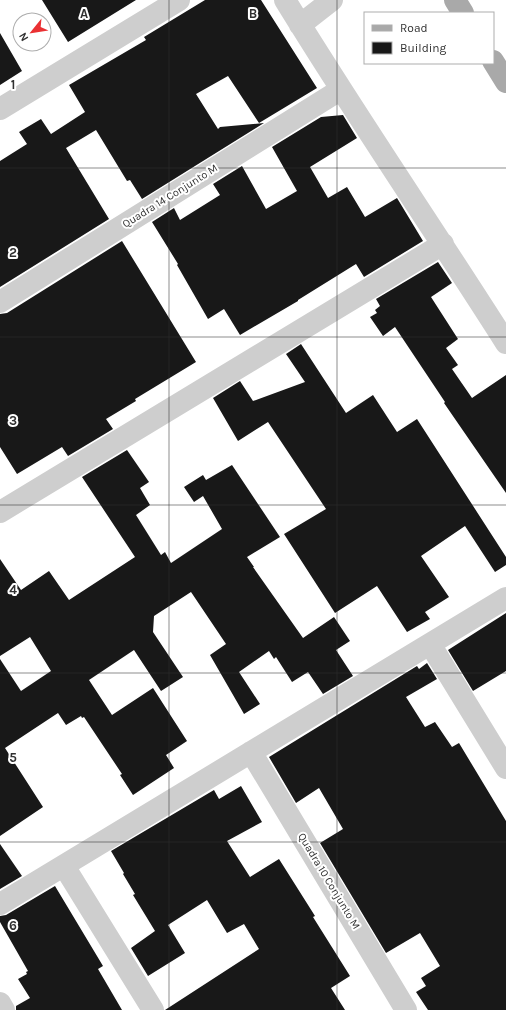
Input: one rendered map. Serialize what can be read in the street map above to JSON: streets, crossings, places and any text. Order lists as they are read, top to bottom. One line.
{"streets":{"street":["Quadra 14 Conjunto M","Quadra 10 Conjunto M"]},"legend":["Road","Building"],"north":"bottom left","grid":{"columns":["A","B"],"rows":["1","2","3","4","5","6"]}}
